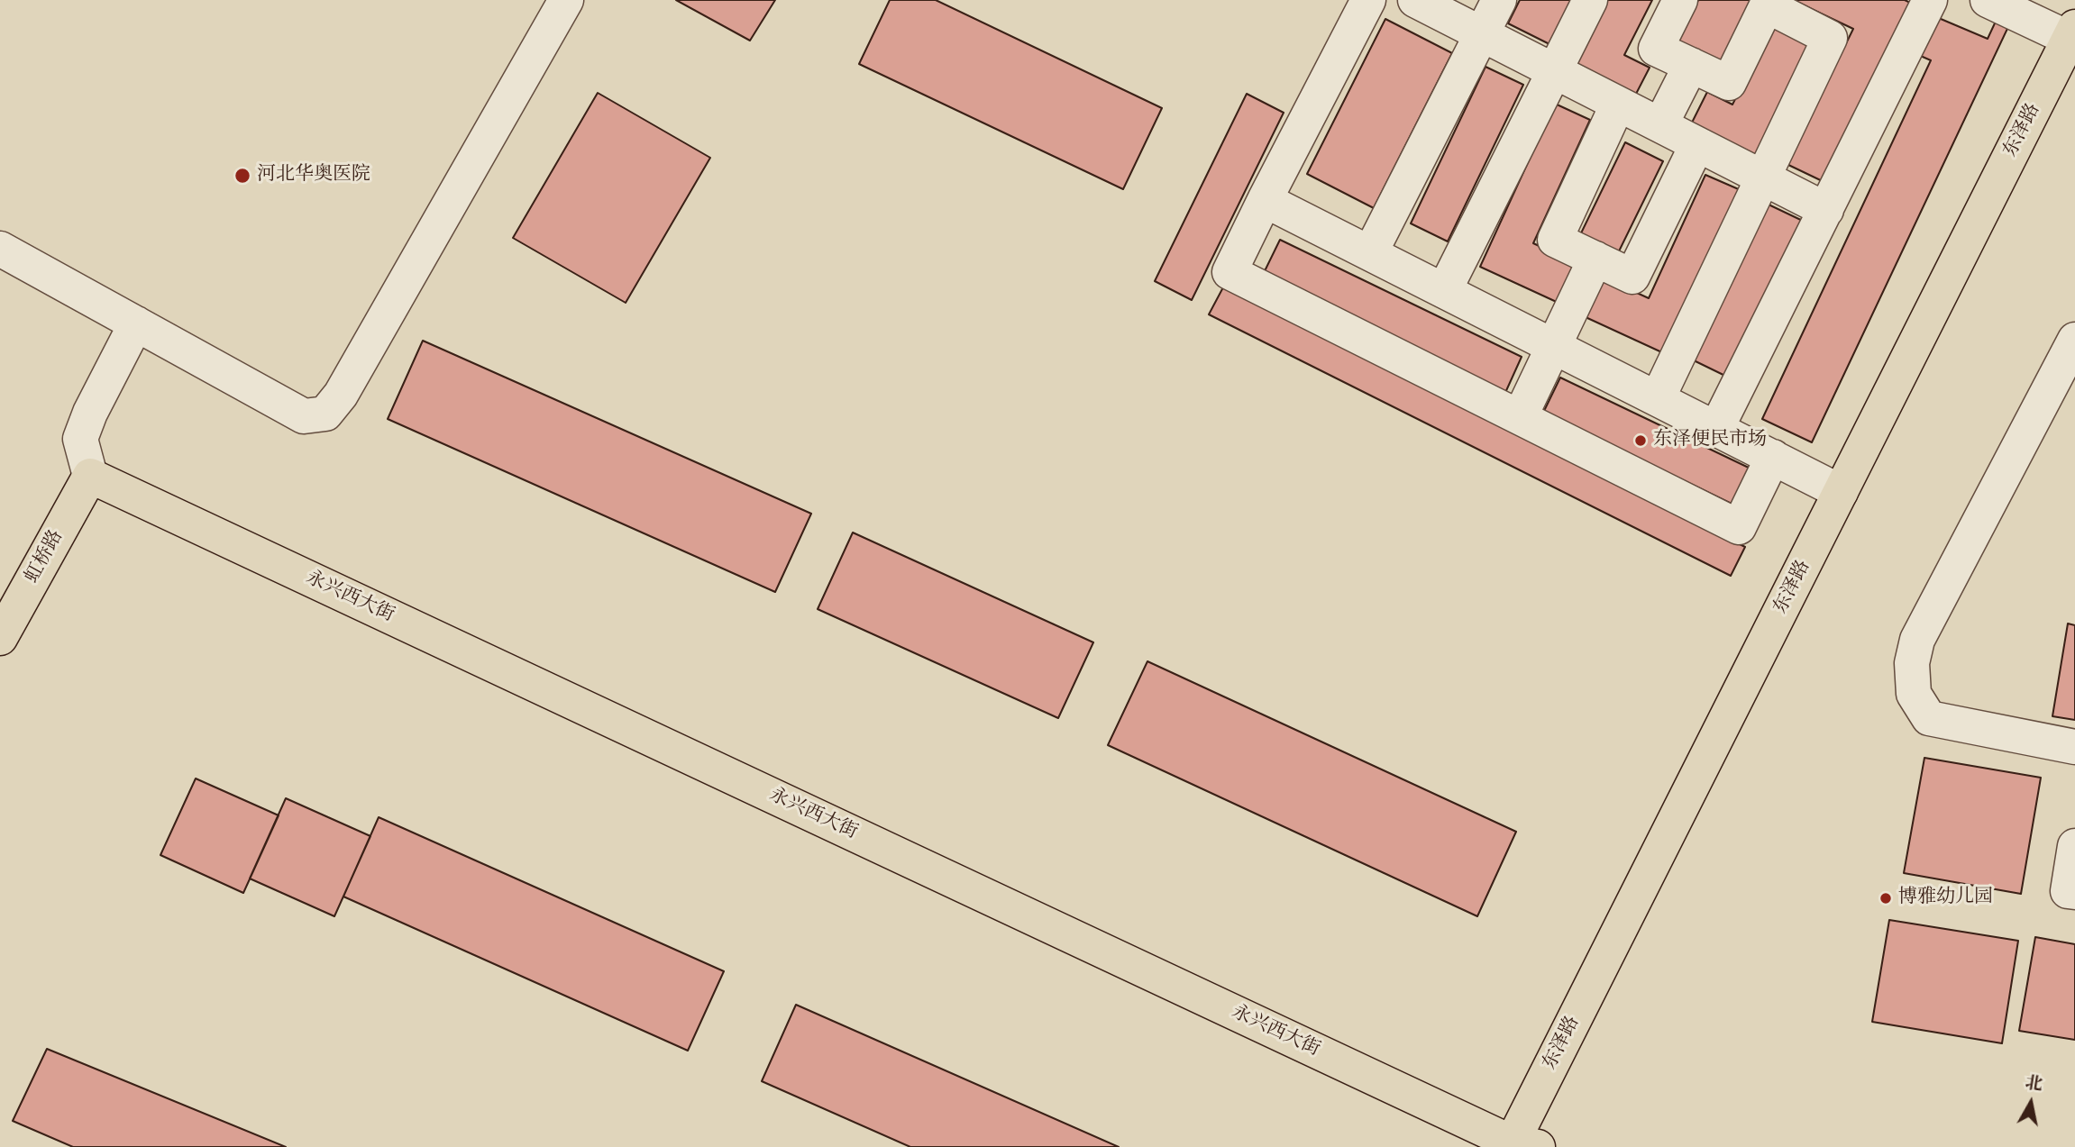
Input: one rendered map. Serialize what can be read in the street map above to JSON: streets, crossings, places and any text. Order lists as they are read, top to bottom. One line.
{"streets":{"main road":["东泽路","虹桥路","永兴西大街"]},"crossings":[["东泽路","永兴西大街"],["虹桥路","永兴西大街"]],"places":["河北华奥医院","东泽便民市场","博雅幼儿园"],"north":"top"}
